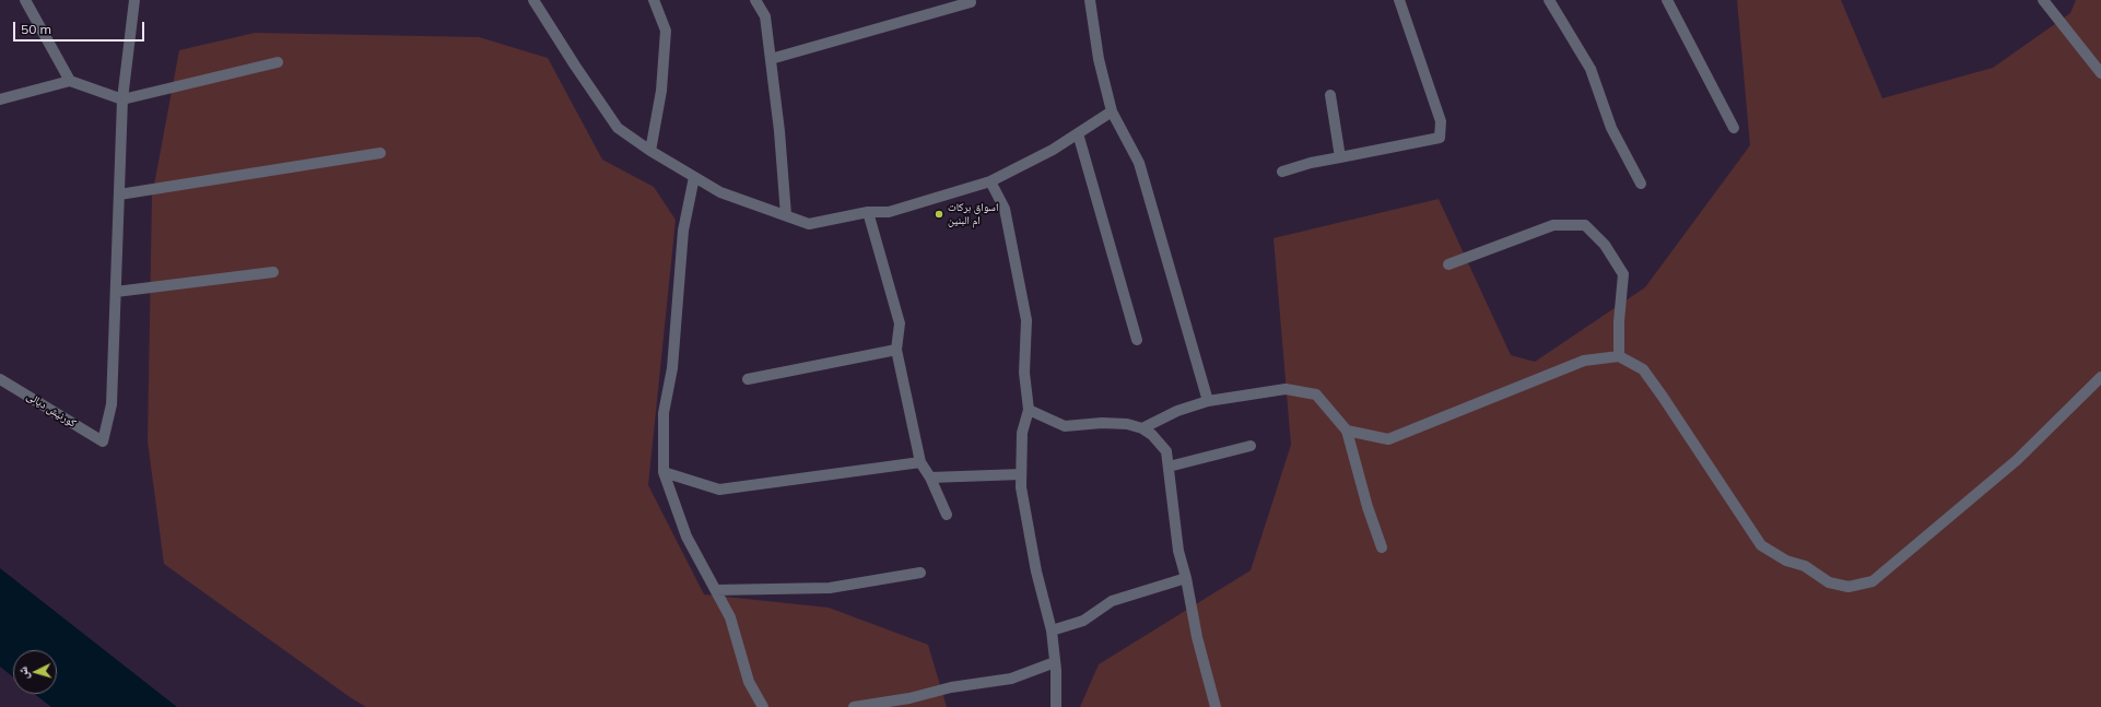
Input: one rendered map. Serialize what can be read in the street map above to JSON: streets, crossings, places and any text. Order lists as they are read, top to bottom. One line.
{"streets":{"street":["كورنيش ديالى"]},"places":["اسواق بركات ام البنين"],"scale_bar":"50 m","north":"left"}
